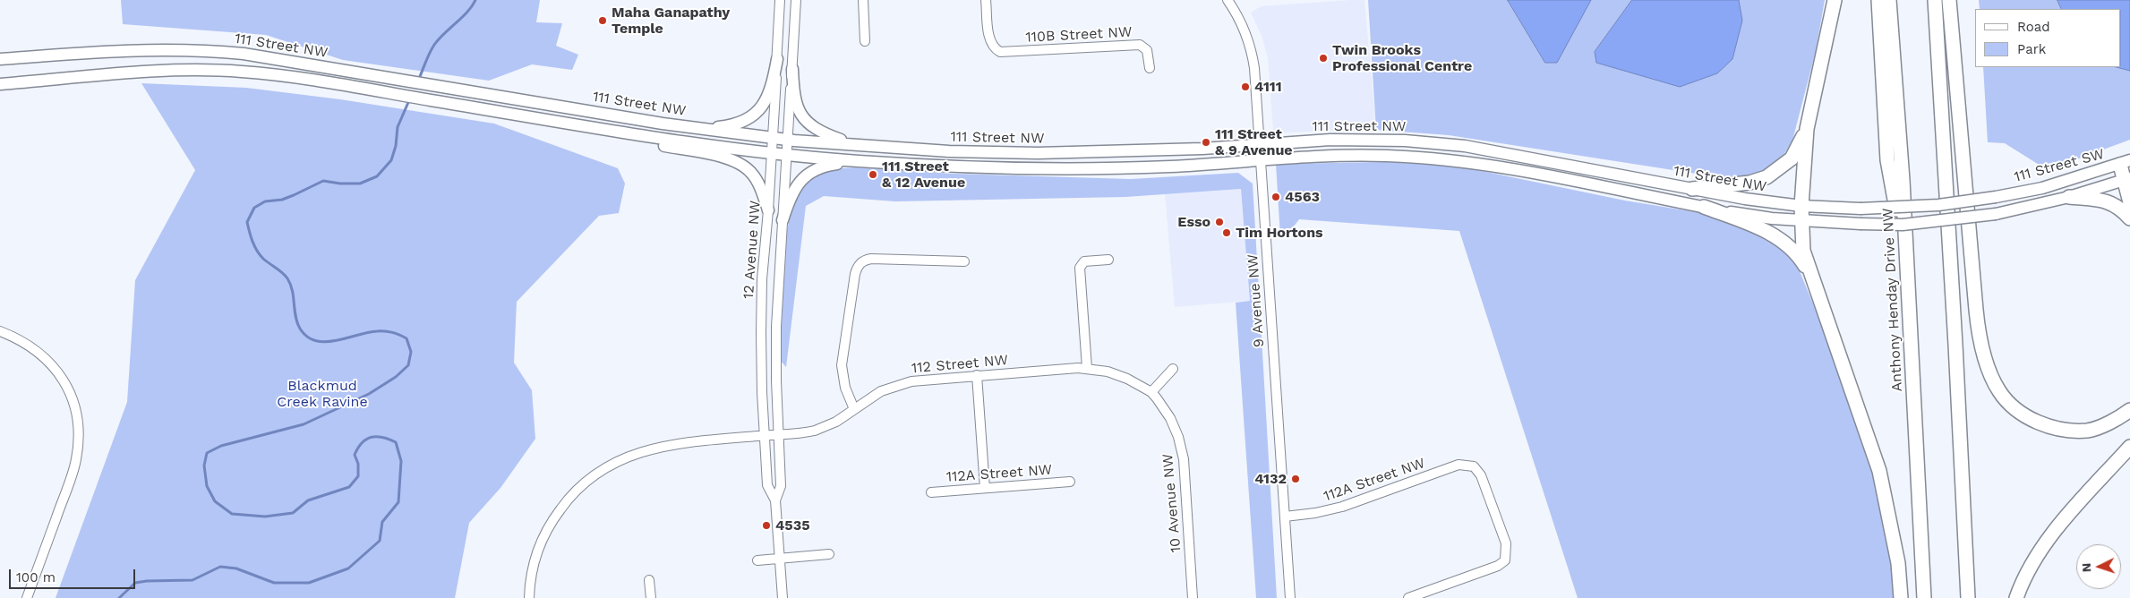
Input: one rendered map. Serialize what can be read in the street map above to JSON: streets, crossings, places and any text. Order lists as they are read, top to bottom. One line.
{"streets":{"highway":["Anthony Henday Drive NW"],"main road":["111 Street NW","111 Street SW"],"street":["110B Street NW","12 Avenue NW","9 Avenue NW","112 Street NW","112A Street NW","10 Avenue NW"]},"crossings":[["111 Street NW","111 Street SW"],["111 Street NW","12 Avenue NW"],["111 Street NW","9 Avenue NW"],["12 Avenue NW","112 Street NW"],["9 Avenue NW","112A Street NW"],["112 Street NW","10 Avenue NW"]],"parks":["Blackmud Creek Ravine"],"places":["Maha Ganapathy Temple","Twin Brooks Professional Centre","4111","111 Street & 9 Avenue","111 Street & 12 Avenue","4563","Esso","Tim Hortons","4132","4535"],"legend":["Road","Park"],"scale_bar":"100 m","north":"left"}
